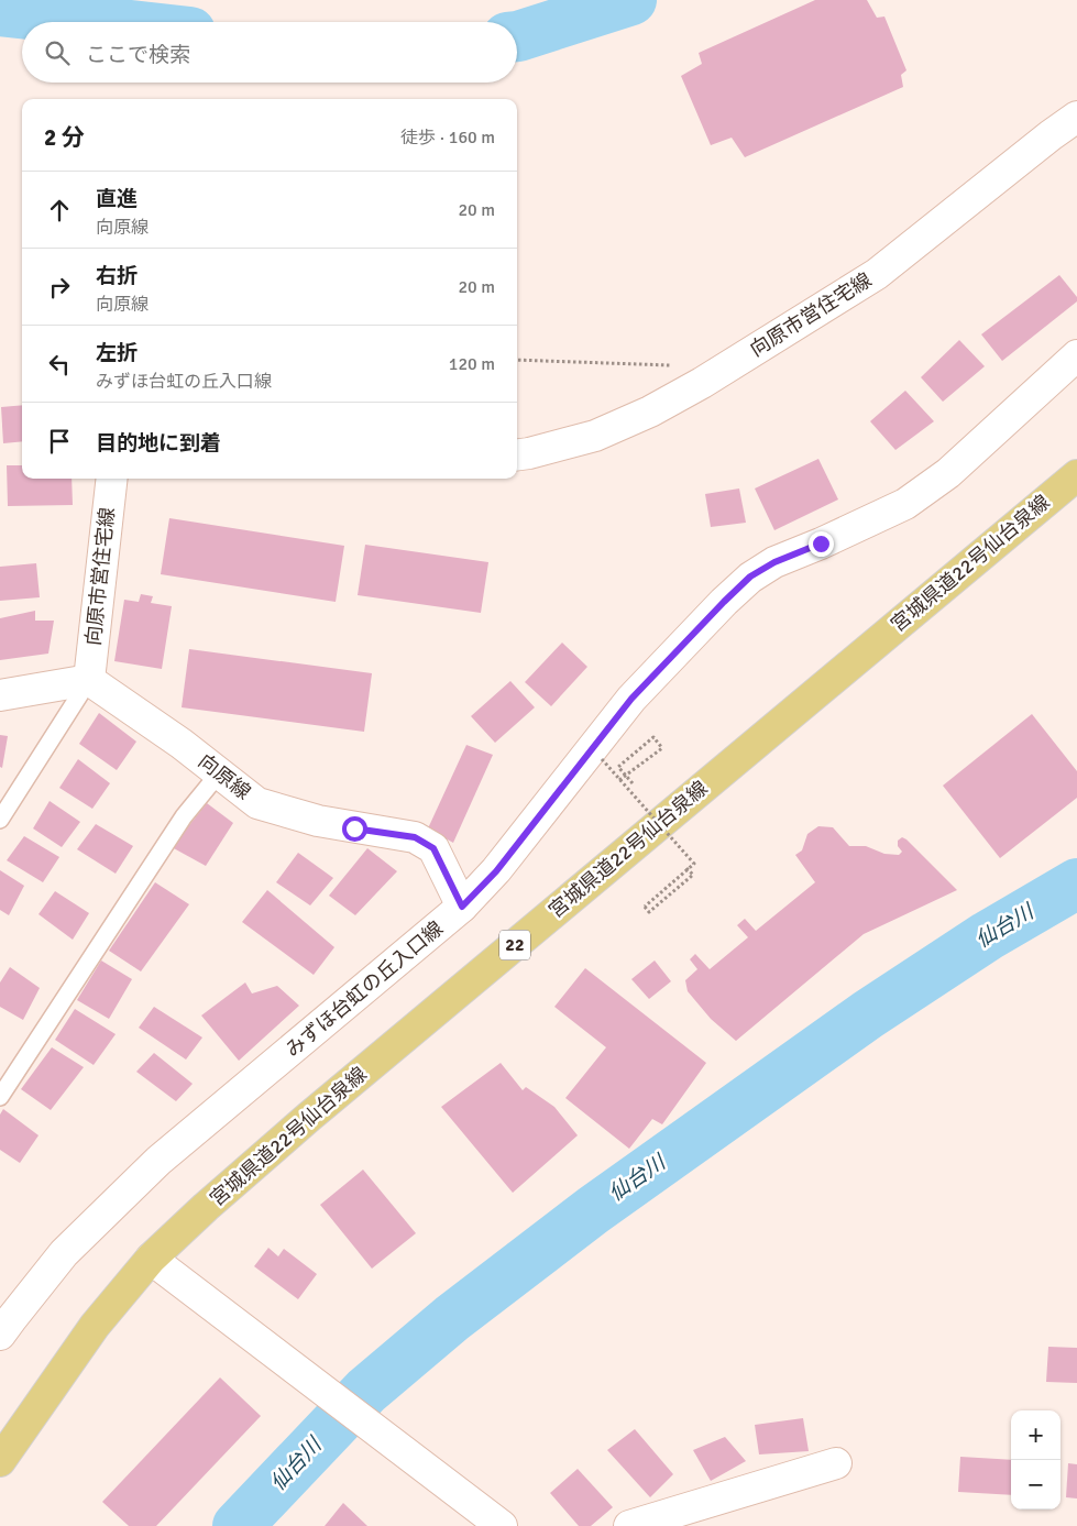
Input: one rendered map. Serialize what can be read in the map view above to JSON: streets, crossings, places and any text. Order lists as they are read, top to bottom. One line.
{"streets":{"main road":["宮城県道22号仙台泉線","22"],"street":["向原市営住宅線","向原線","みずほ台虹の丘入口線"]},"crossings":[["向原市営住宅線","向原線"],["向原線","みずほ台虹の丘入口線"]],"water":["仙台川"],"page":{"search":"ここで検索","heading":["2 分","徒歩 · 160 m"],"list":[["直進","向原線","20 m"],["右折","向原線","20 m"],["左折","みずほ台虹の丘入口線","120 m"],"目的地に到着"],"map_buttons":["+","−"]}}
